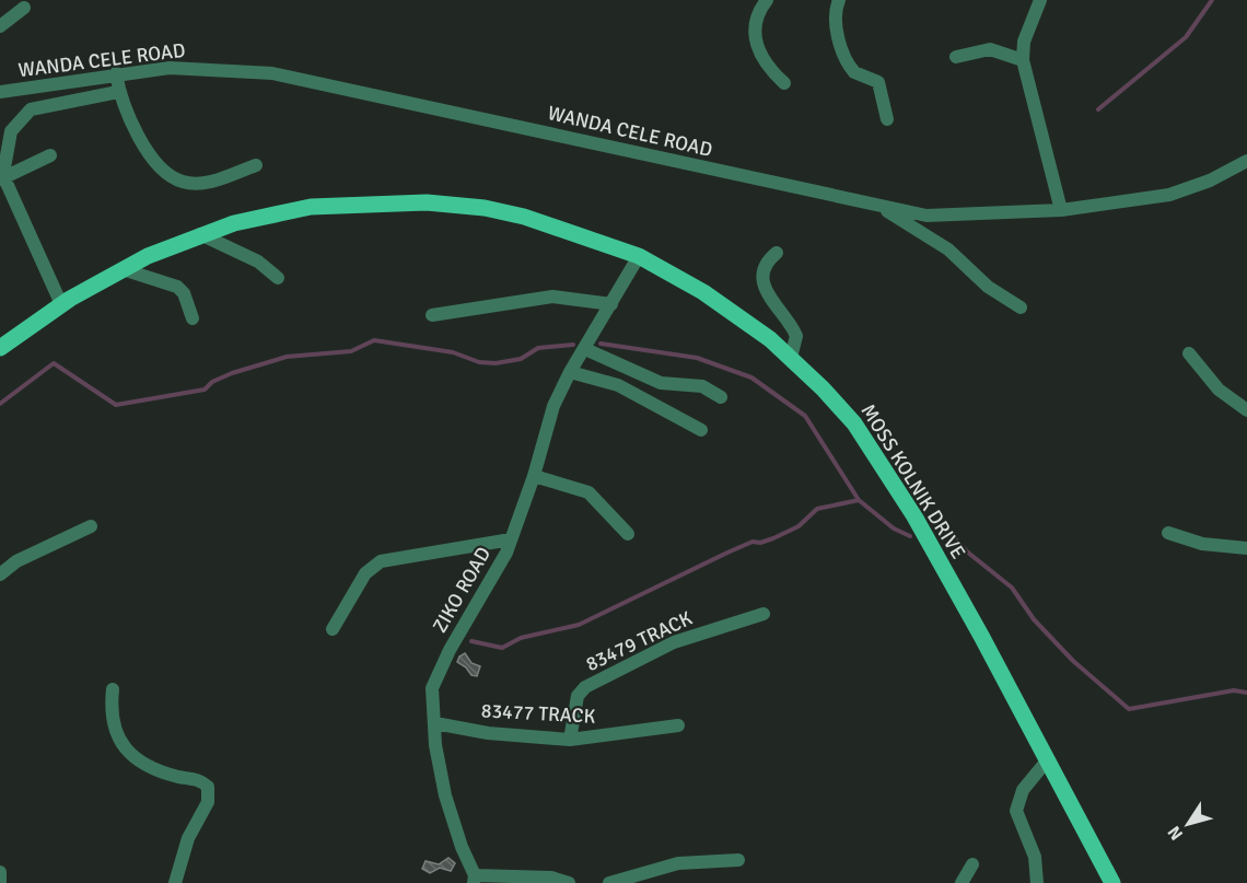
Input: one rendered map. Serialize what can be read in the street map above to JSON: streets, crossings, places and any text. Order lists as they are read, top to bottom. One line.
{"streets":{"main road":["MOSS KOLNIK DRIVE"],"street":["WANDA CELE ROAD","ZIKO ROAD","83479 TRACK","83477 TRACK"]},"crossings":[["MOSS KOLNIK DRIVE","ZIKO ROAD"],["ZIKO ROAD","83477 TRACK"],["83479 TRACK","83477 TRACK"]],"north":"bottom left"}
